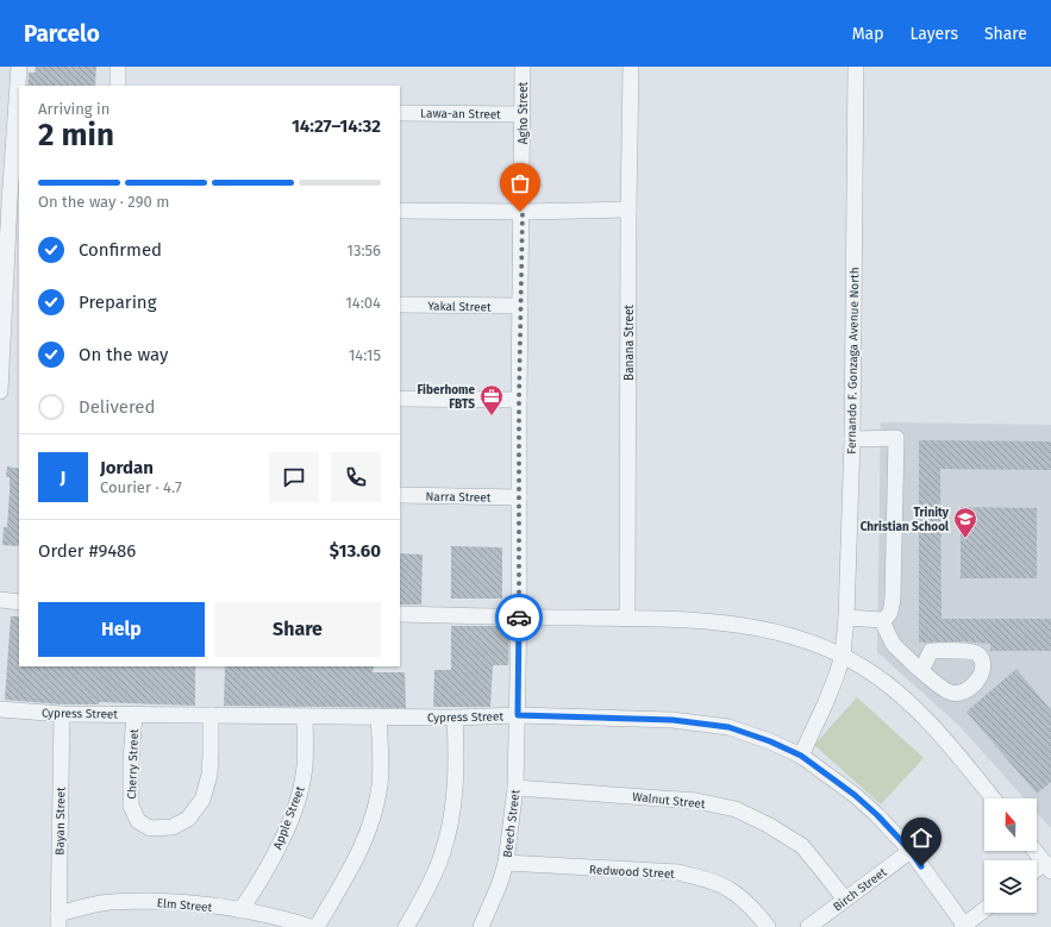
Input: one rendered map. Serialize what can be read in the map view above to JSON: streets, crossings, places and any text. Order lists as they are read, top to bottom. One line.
{"streets":{"street":["Lawa-an Street","Agho Street","Yakal Street","Banana Street","Fernando F. Gonzaga Avenue North","Narra Street","Cypress Street","Cherry Street","Walnut Street","Apple Street","Bayan Street","Beech Street","Redwood Street","Birch Street","Elm Street"]},"crossings":[["Lawa-an Street","Agho Street"],["Agho Street","Yakal Street"],["Agho Street","Narra Street"],["Agho Street","Beech Street"],["Fernando F. Gonzaga Avenue North","Cypress Street"],["Cypress Street","Cherry Street"],["Cypress Street","Apple Street"],["Cypress Street","Bayan Street"],["Cypress Street","Beech Street"],["Cypress Street","Birch Street"],["Walnut Street","Beech Street"],["Walnut Street","Birch Street"],["Apple Street","Elm Street"],["Bayan Street","Elm Street"],["Beech Street","Redwood Street"]],"places":{"office":["Fiberhome FBTS"],"school or university":["Trinity Christian School"]},"north":"top","page":{"header":"Parcelo","nav":["Map","Layers","Share"],"heading":["2 min","Arriving in","14:27–14:32"],"panel":["Jordan","Courier · 4.7","Order #9486","$13.60"],"bar":"On the way · 290 m","list":[["Confirmed","13:56"],["Preparing","14:04"],["On the way","14:15"],"Delivered"],"round":"J","buttons":["Help","Share"]}}
